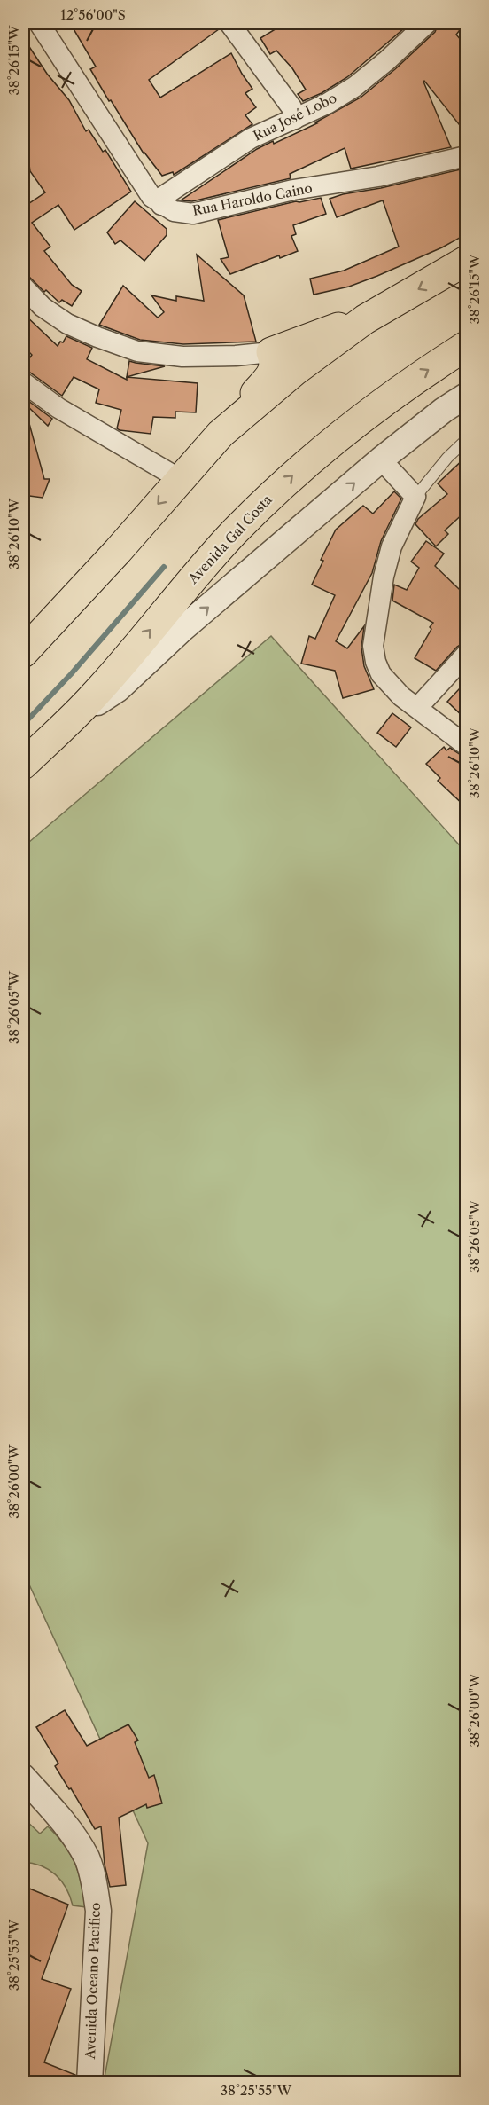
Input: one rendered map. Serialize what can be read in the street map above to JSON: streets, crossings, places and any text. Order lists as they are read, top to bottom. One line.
{"streets":{"main road":["Avenida Gal Costa"],"street":["Rua José Lobo","Rua Haroldo Caino","Avenida Oceano Pacífico"]},"crossings":[["Rua José Lobo","Rua Haroldo Caino"]],"coordinates":["12°56'00\"S","38°26'15\"W","38°26'10\"W","38°26'05\"W","38°26'00\"W","38°25'55\"W"]}
